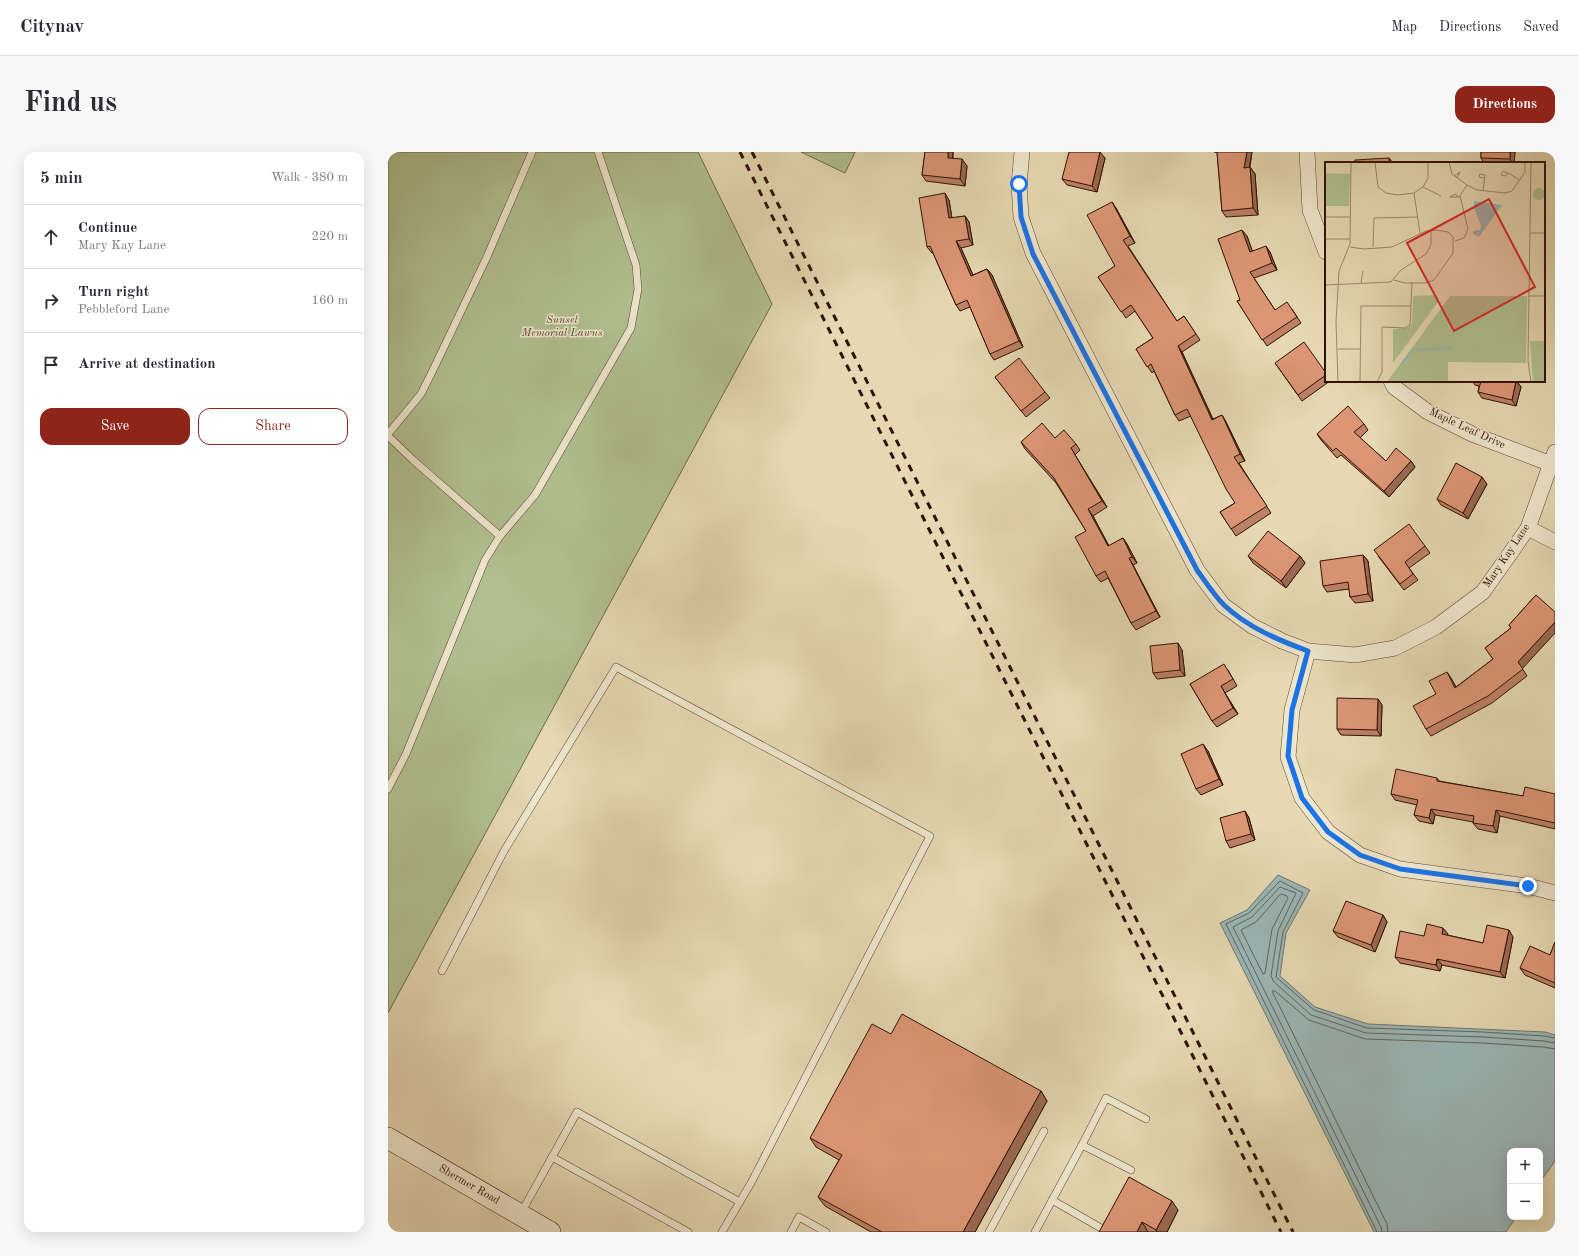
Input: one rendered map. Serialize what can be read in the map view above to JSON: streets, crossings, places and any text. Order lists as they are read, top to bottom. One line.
{"streets":{"street":["Maple Leaf Drive","Mary Kay Lane","Shermer Road"]},"crossings":[["Maple Leaf Drive","Mary Kay Lane"]],"parks":["Sunset Memorial Lawns"],"page":{"header":"Citynav","nav":["Map","Directions","Saved"],"buttons":["Directions",["Save","Share"]],"title":"Find us","heading":["5 min","Walk · 380 m"],"list":[["Continue","Mary Kay Lane","220 m"],["Turn right","Pebbleford Lane","160 m"],"Arrive at destination"],"map_buttons":["+","−"]}}
